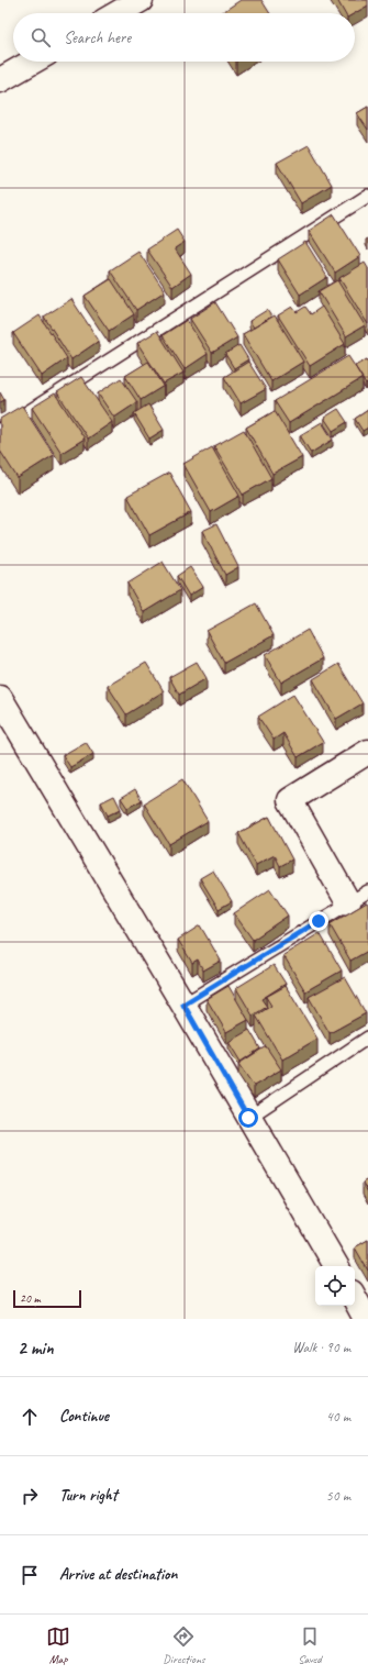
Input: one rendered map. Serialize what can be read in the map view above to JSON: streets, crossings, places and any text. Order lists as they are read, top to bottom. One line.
{"scale_bar":"20 m","page":{"search":"Search here","scale":"20 m","heading":["2 min","Walk · 90 m"],"list":[["Continue","40 m"],["Turn right","50 m"],"Arrive at destination"],"nav":["Map","Directions","Saved"]}}
